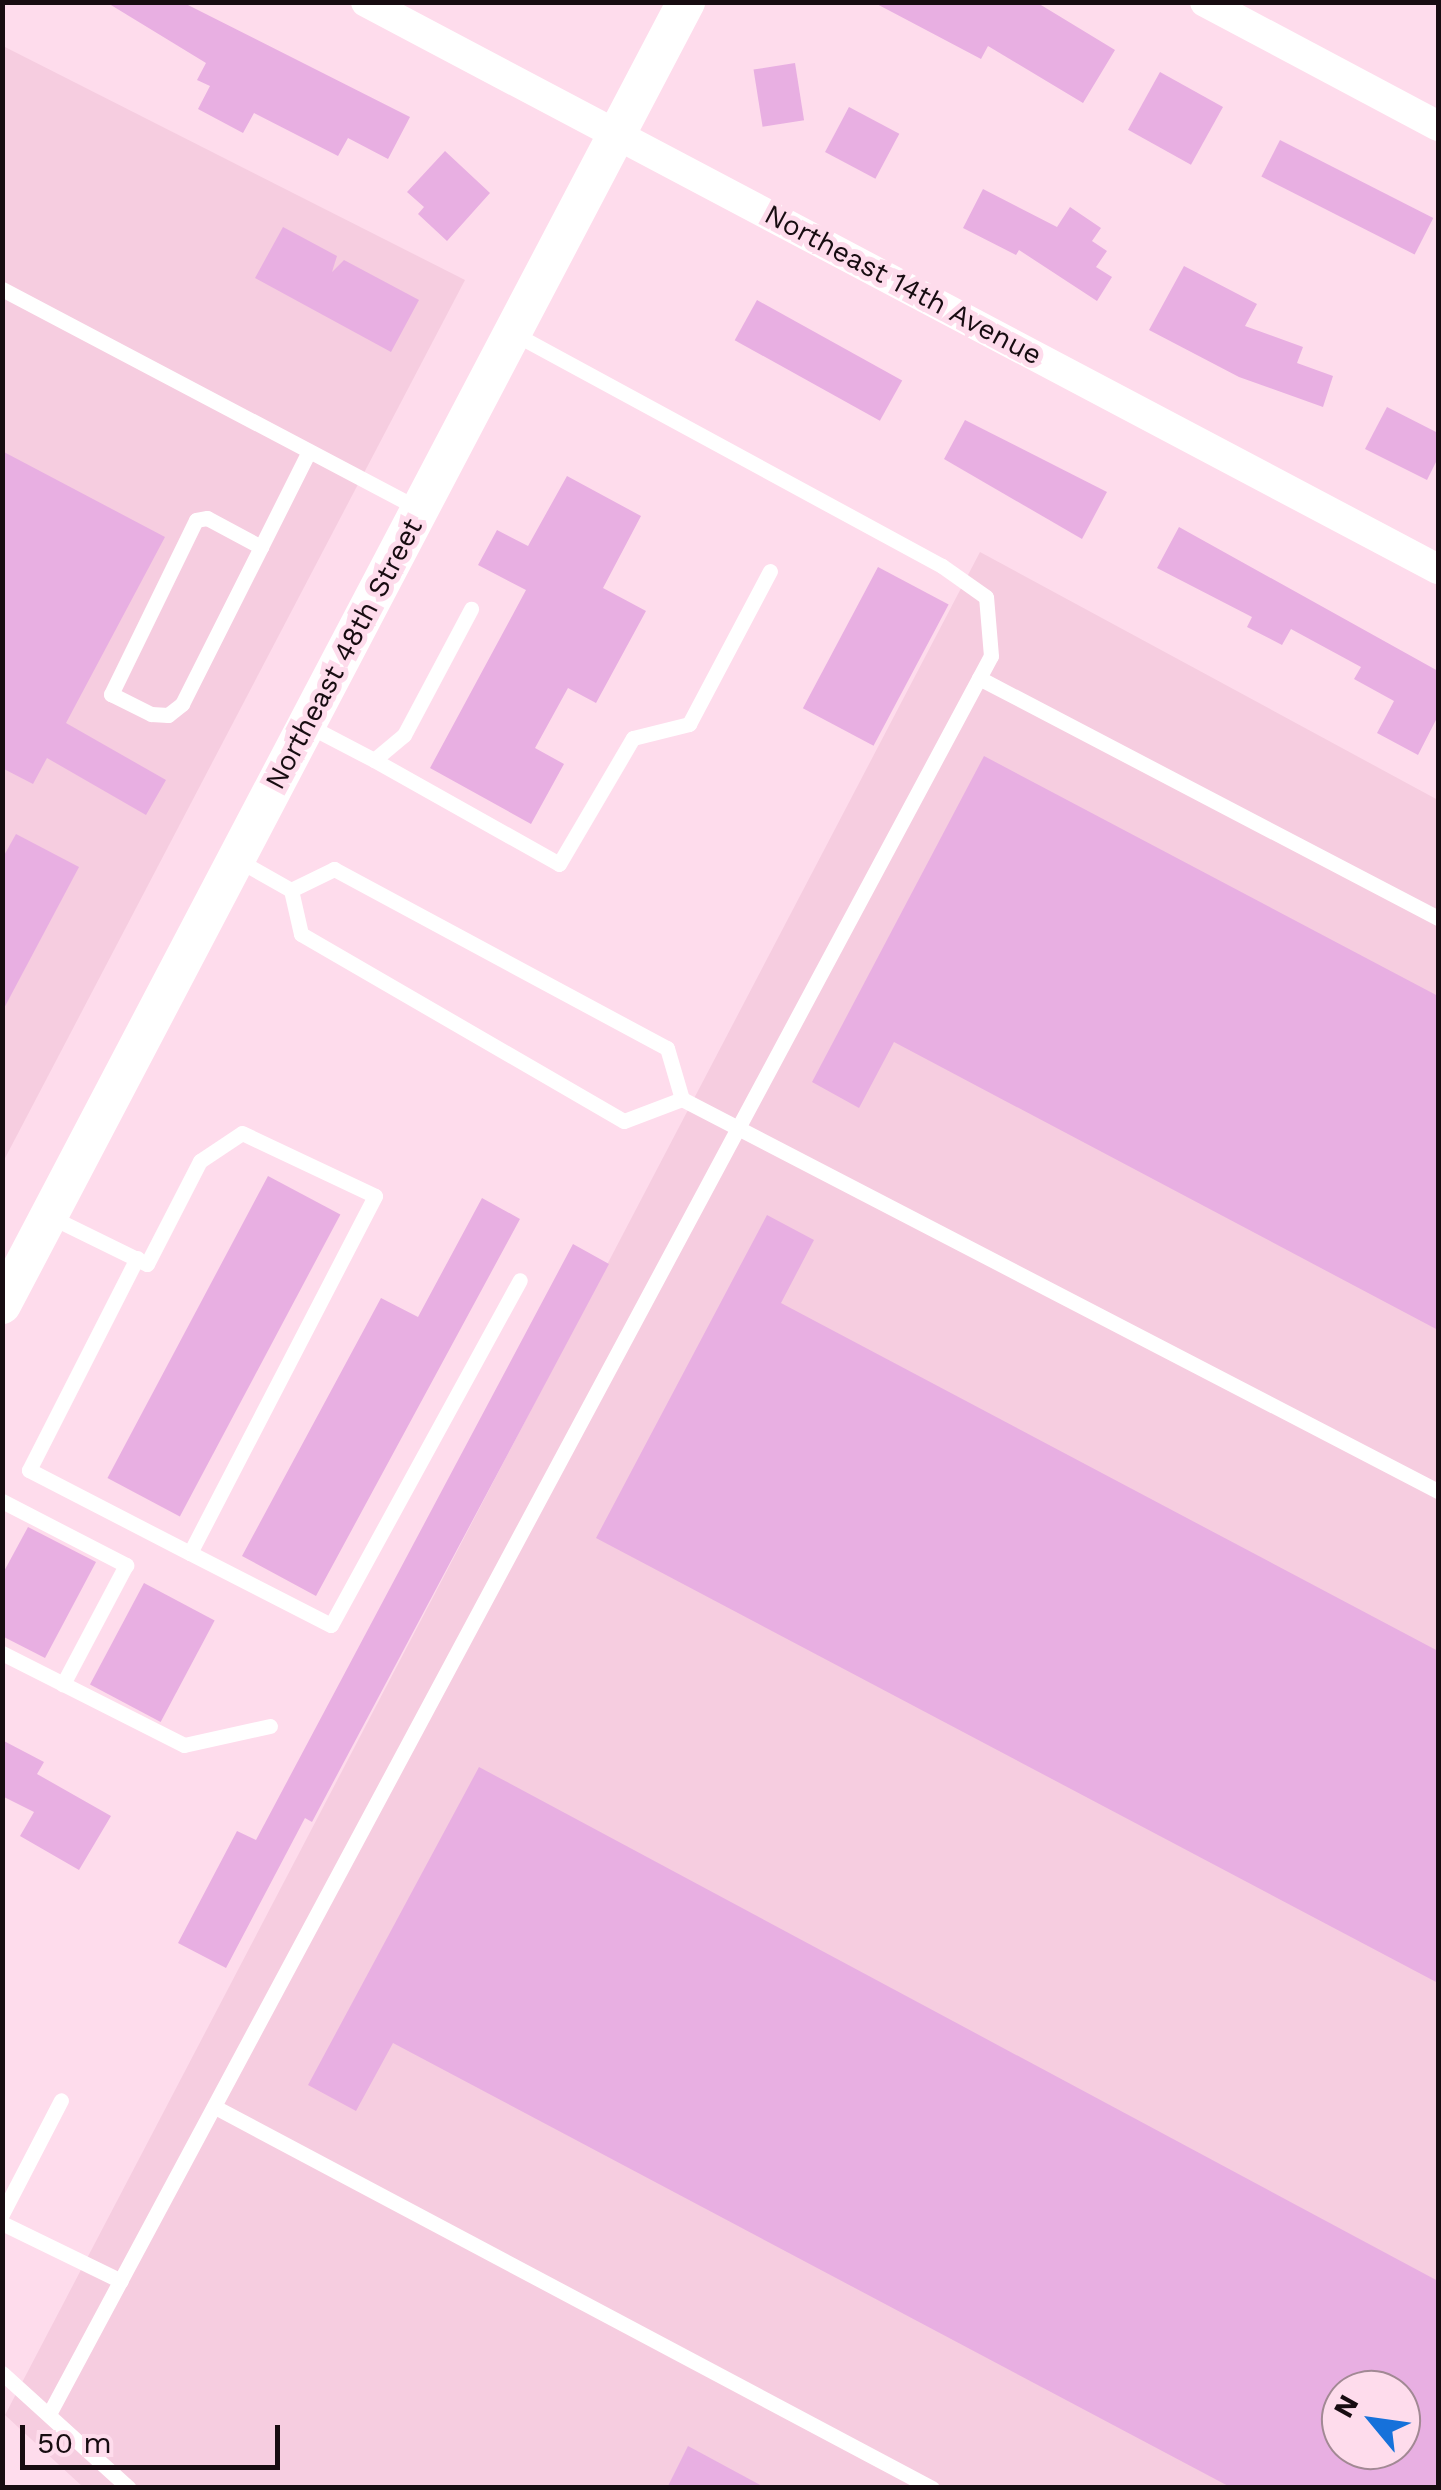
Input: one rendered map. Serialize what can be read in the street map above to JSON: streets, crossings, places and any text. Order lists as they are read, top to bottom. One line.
{"streets":{"street":["Northeast 14th Avenue","Northeast 48th Street"]},"crossings":[["Northeast 14th Avenue","Northeast 48th Street"]],"scale_bar":"50 m","north":"top left"}
